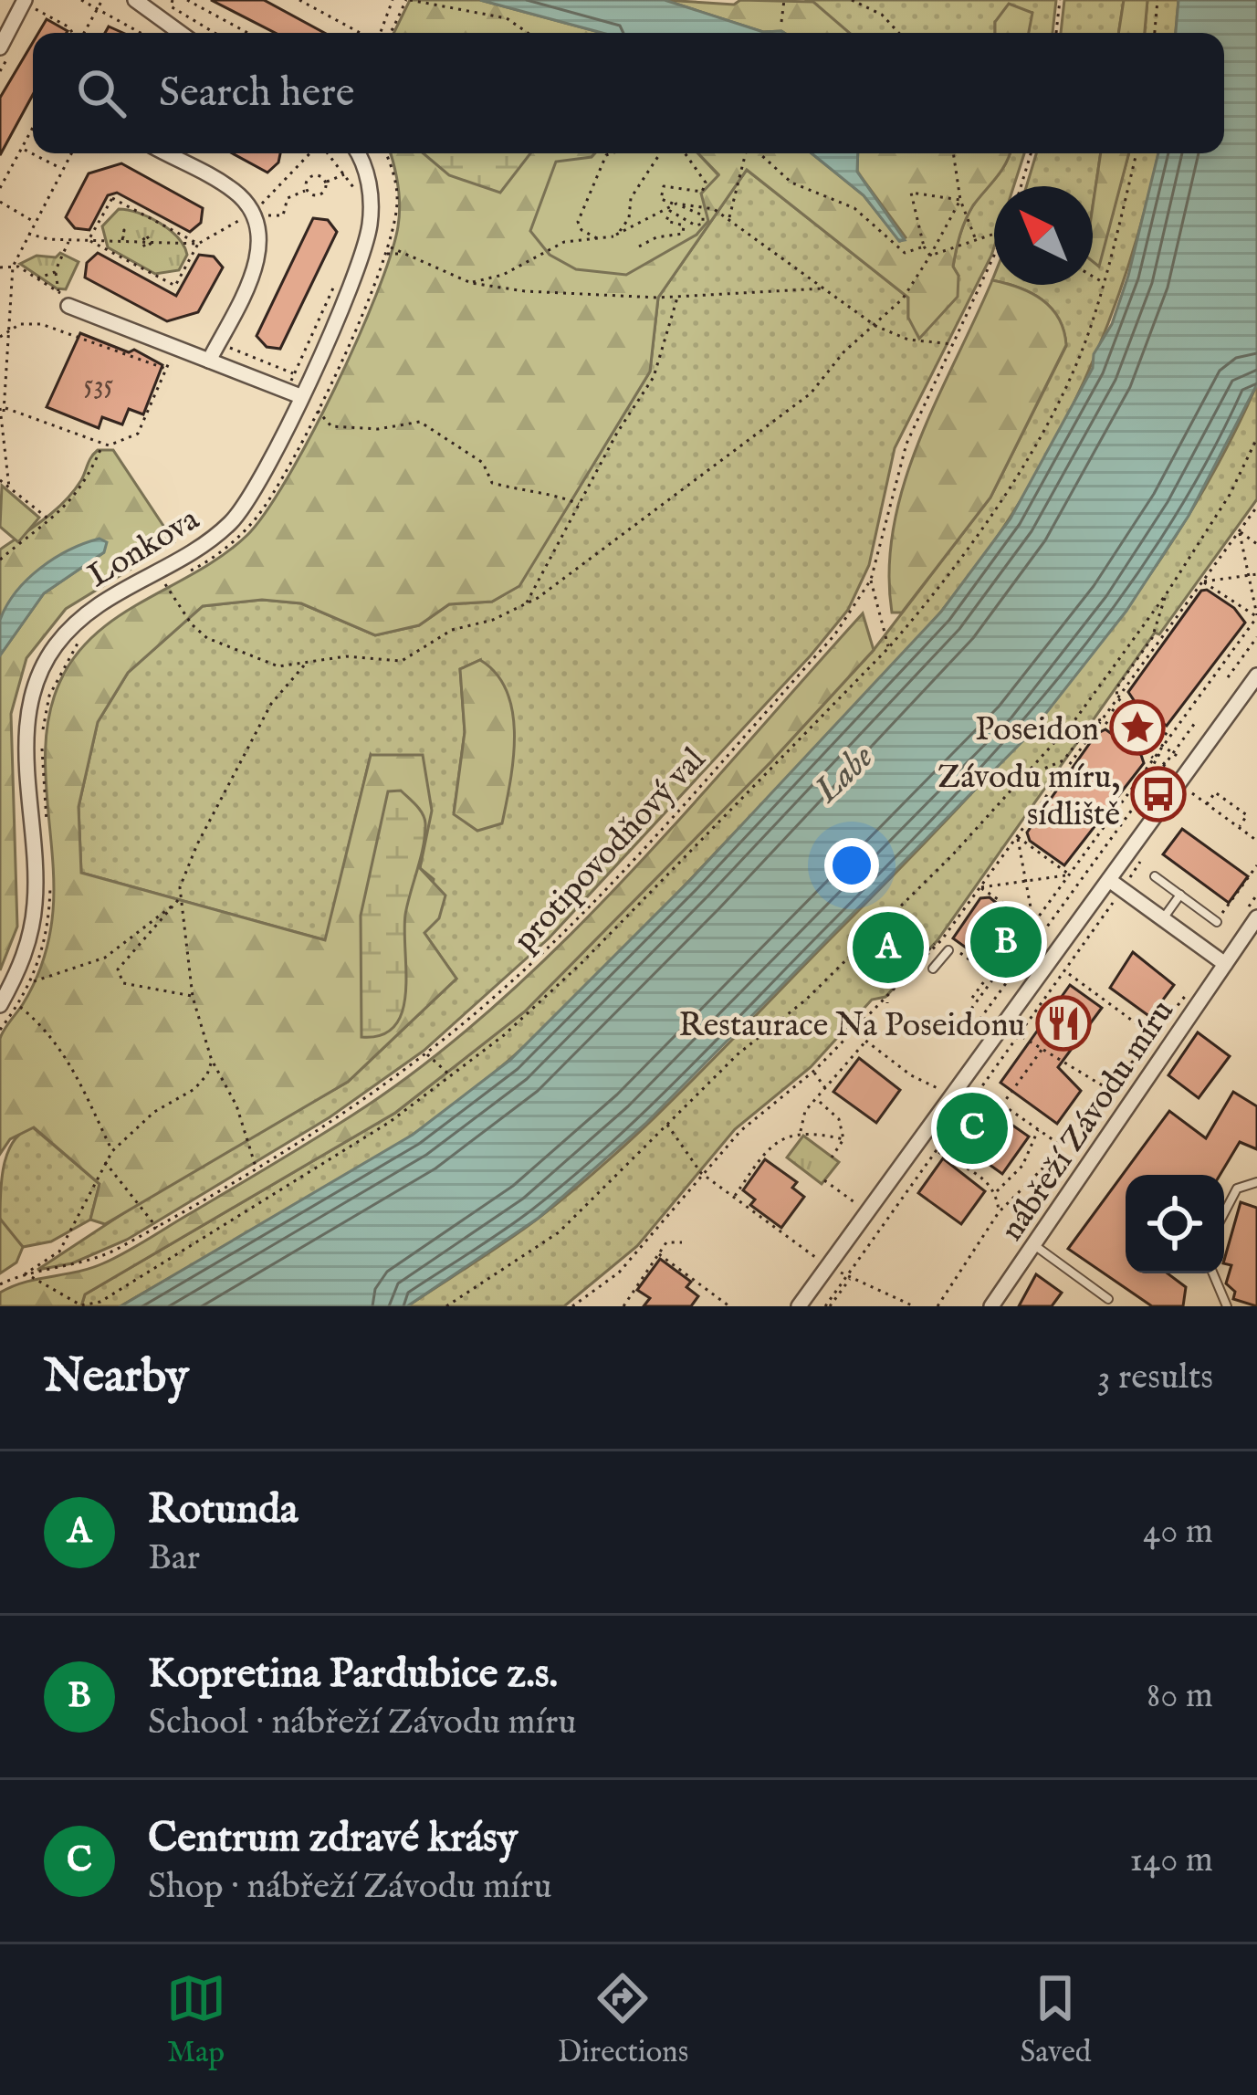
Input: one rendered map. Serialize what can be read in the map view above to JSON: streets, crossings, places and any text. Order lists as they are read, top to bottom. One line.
{"streets":{"street":["Lonkova","nábřeží Závodu míru"],"path":["protipovodňový val"]},"water":["Labe"],"places":{"place":["Poseidon"],"bus stop":["Závodu míru, sídliště"],"restaurant":["Restaurace Na Poseidonu"]},"house_numbers":["535"],"north":"top left","page":{"search":"Search here","pins":["B","A","C"],"heading":["Nearby","3 results"],"list":[{"mark":"A","name":"Rotunda","note":"Bar","value":"40 m"},{"mark":"B","name":"Kopretina Pardubice z.s.","note":"School · nábřeží Závodu míru","value":"80 m"},{"mark":"C","name":"Centrum zdravé krásy","note":"Shop · nábřeží Závodu míru","value":"140 m"}],"nav":["Map","Directions","Saved"]}}
